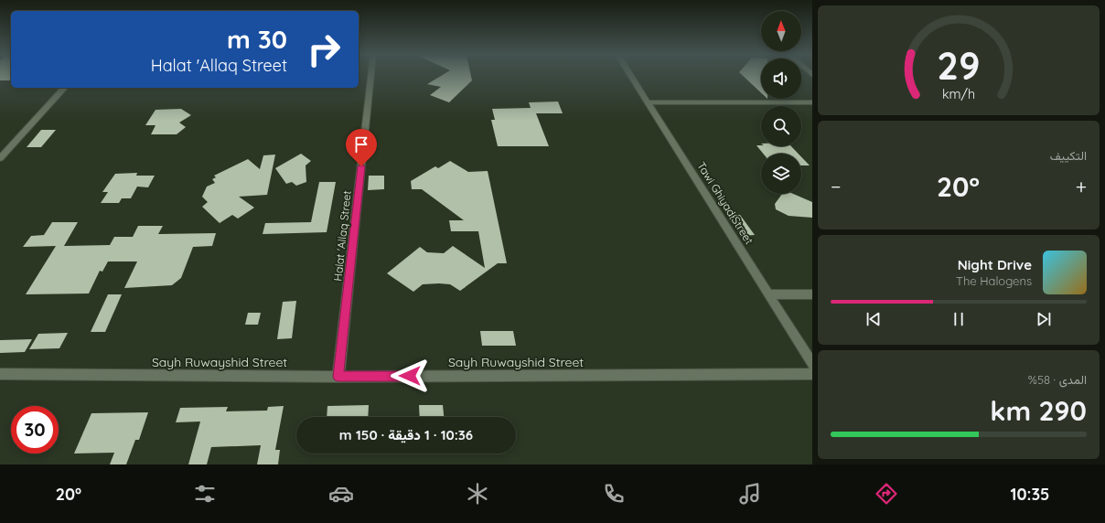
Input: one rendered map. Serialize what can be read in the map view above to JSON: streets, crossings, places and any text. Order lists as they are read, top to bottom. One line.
{"streets":{"street":["Tawi Ghiyad Street","Halat 'Allaq Street","Sayh Ruwayshid Street"]},"crossings":[["Halat 'Allaq Street","Sayh Ruwayshid Street"]],"north":"top","page":{"turn":["30 m","Halat 'Allaq Street"],"tile":["التكييف",["المدى · 58%","290 km"]],"heat":["−","20°","+"],"song":["Night Drive","The Halogens"],"limit":"30","trip":"10:36 · 1 دقيقة · 150 m","tabs":["10:35","20°"],"gauge":["29","km/h"]}}
